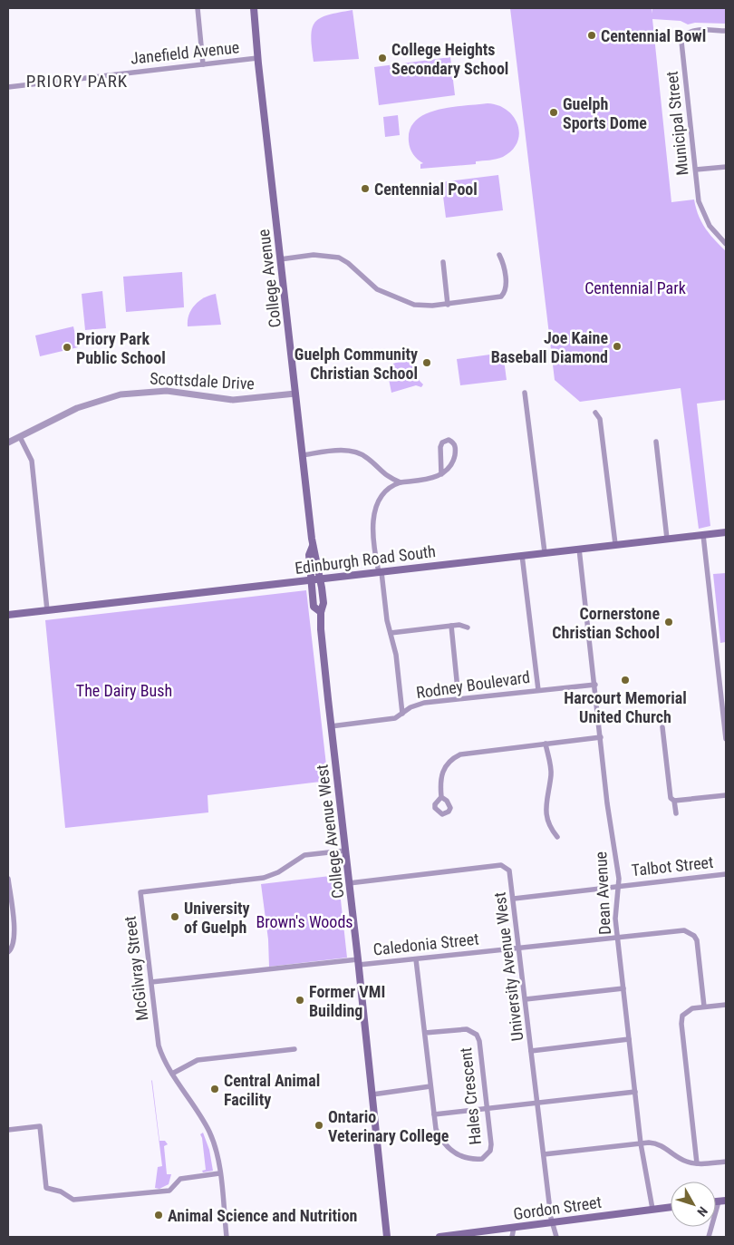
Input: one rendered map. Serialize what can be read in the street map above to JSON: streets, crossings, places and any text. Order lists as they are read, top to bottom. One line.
{"streets":{"main road":["College Avenue","Edinburgh Road South","College Avenue West","Gordon Street"],"street":["Janefield Avenue","Municipal Street","Scottsdale Drive","Rodney Boulevard","Talbot Street","Dean Avenue","Caledonia Street","University Avenue West","McGilvray Street","Hales Crescent"]},"crossings":[["Janefield Avenue","College Avenue"],["College Avenue","Scottsdale Drive"],["College Avenue","College Avenue West"],["Edinburgh Road South","College Avenue West"],["Edinburgh Road South","Dean Avenue"],["Rodney Boulevard","College Avenue West"],["Rodney Boulevard","Dean Avenue"],["College Avenue West","Caledonia Street"],["College Avenue West","University Avenue West"],["College Avenue West","McGilvray Street"],["Talbot Street","Dean Avenue"],["Talbot Street","University Avenue West"],["Dean Avenue","Caledonia Street"],["Dean Avenue","Gordon Street"],["Caledonia Street","University Avenue West"],["Caledonia Street","McGilvray Street"],["University Avenue West","Gordon Street"]],"districts":["PRIORY PARK"],"parks":["Centennial Park","The Dairy Bush","Brown's Woods"],"places":["Centennial Bowl","College Heights Secondary School","Guelph Sports Dome","Centennial Pool","Joe Kaine Baseball Diamond","Priory Park Public School","Guelph Community Christian School","Cornerstone Christian School","Harcourt Memorial United Church","University of Guelph","Former VMI Building","Central Animal Facility","Ontario Veterinary College","Animal Science and Nutrition"],"north":"bottom right"}
